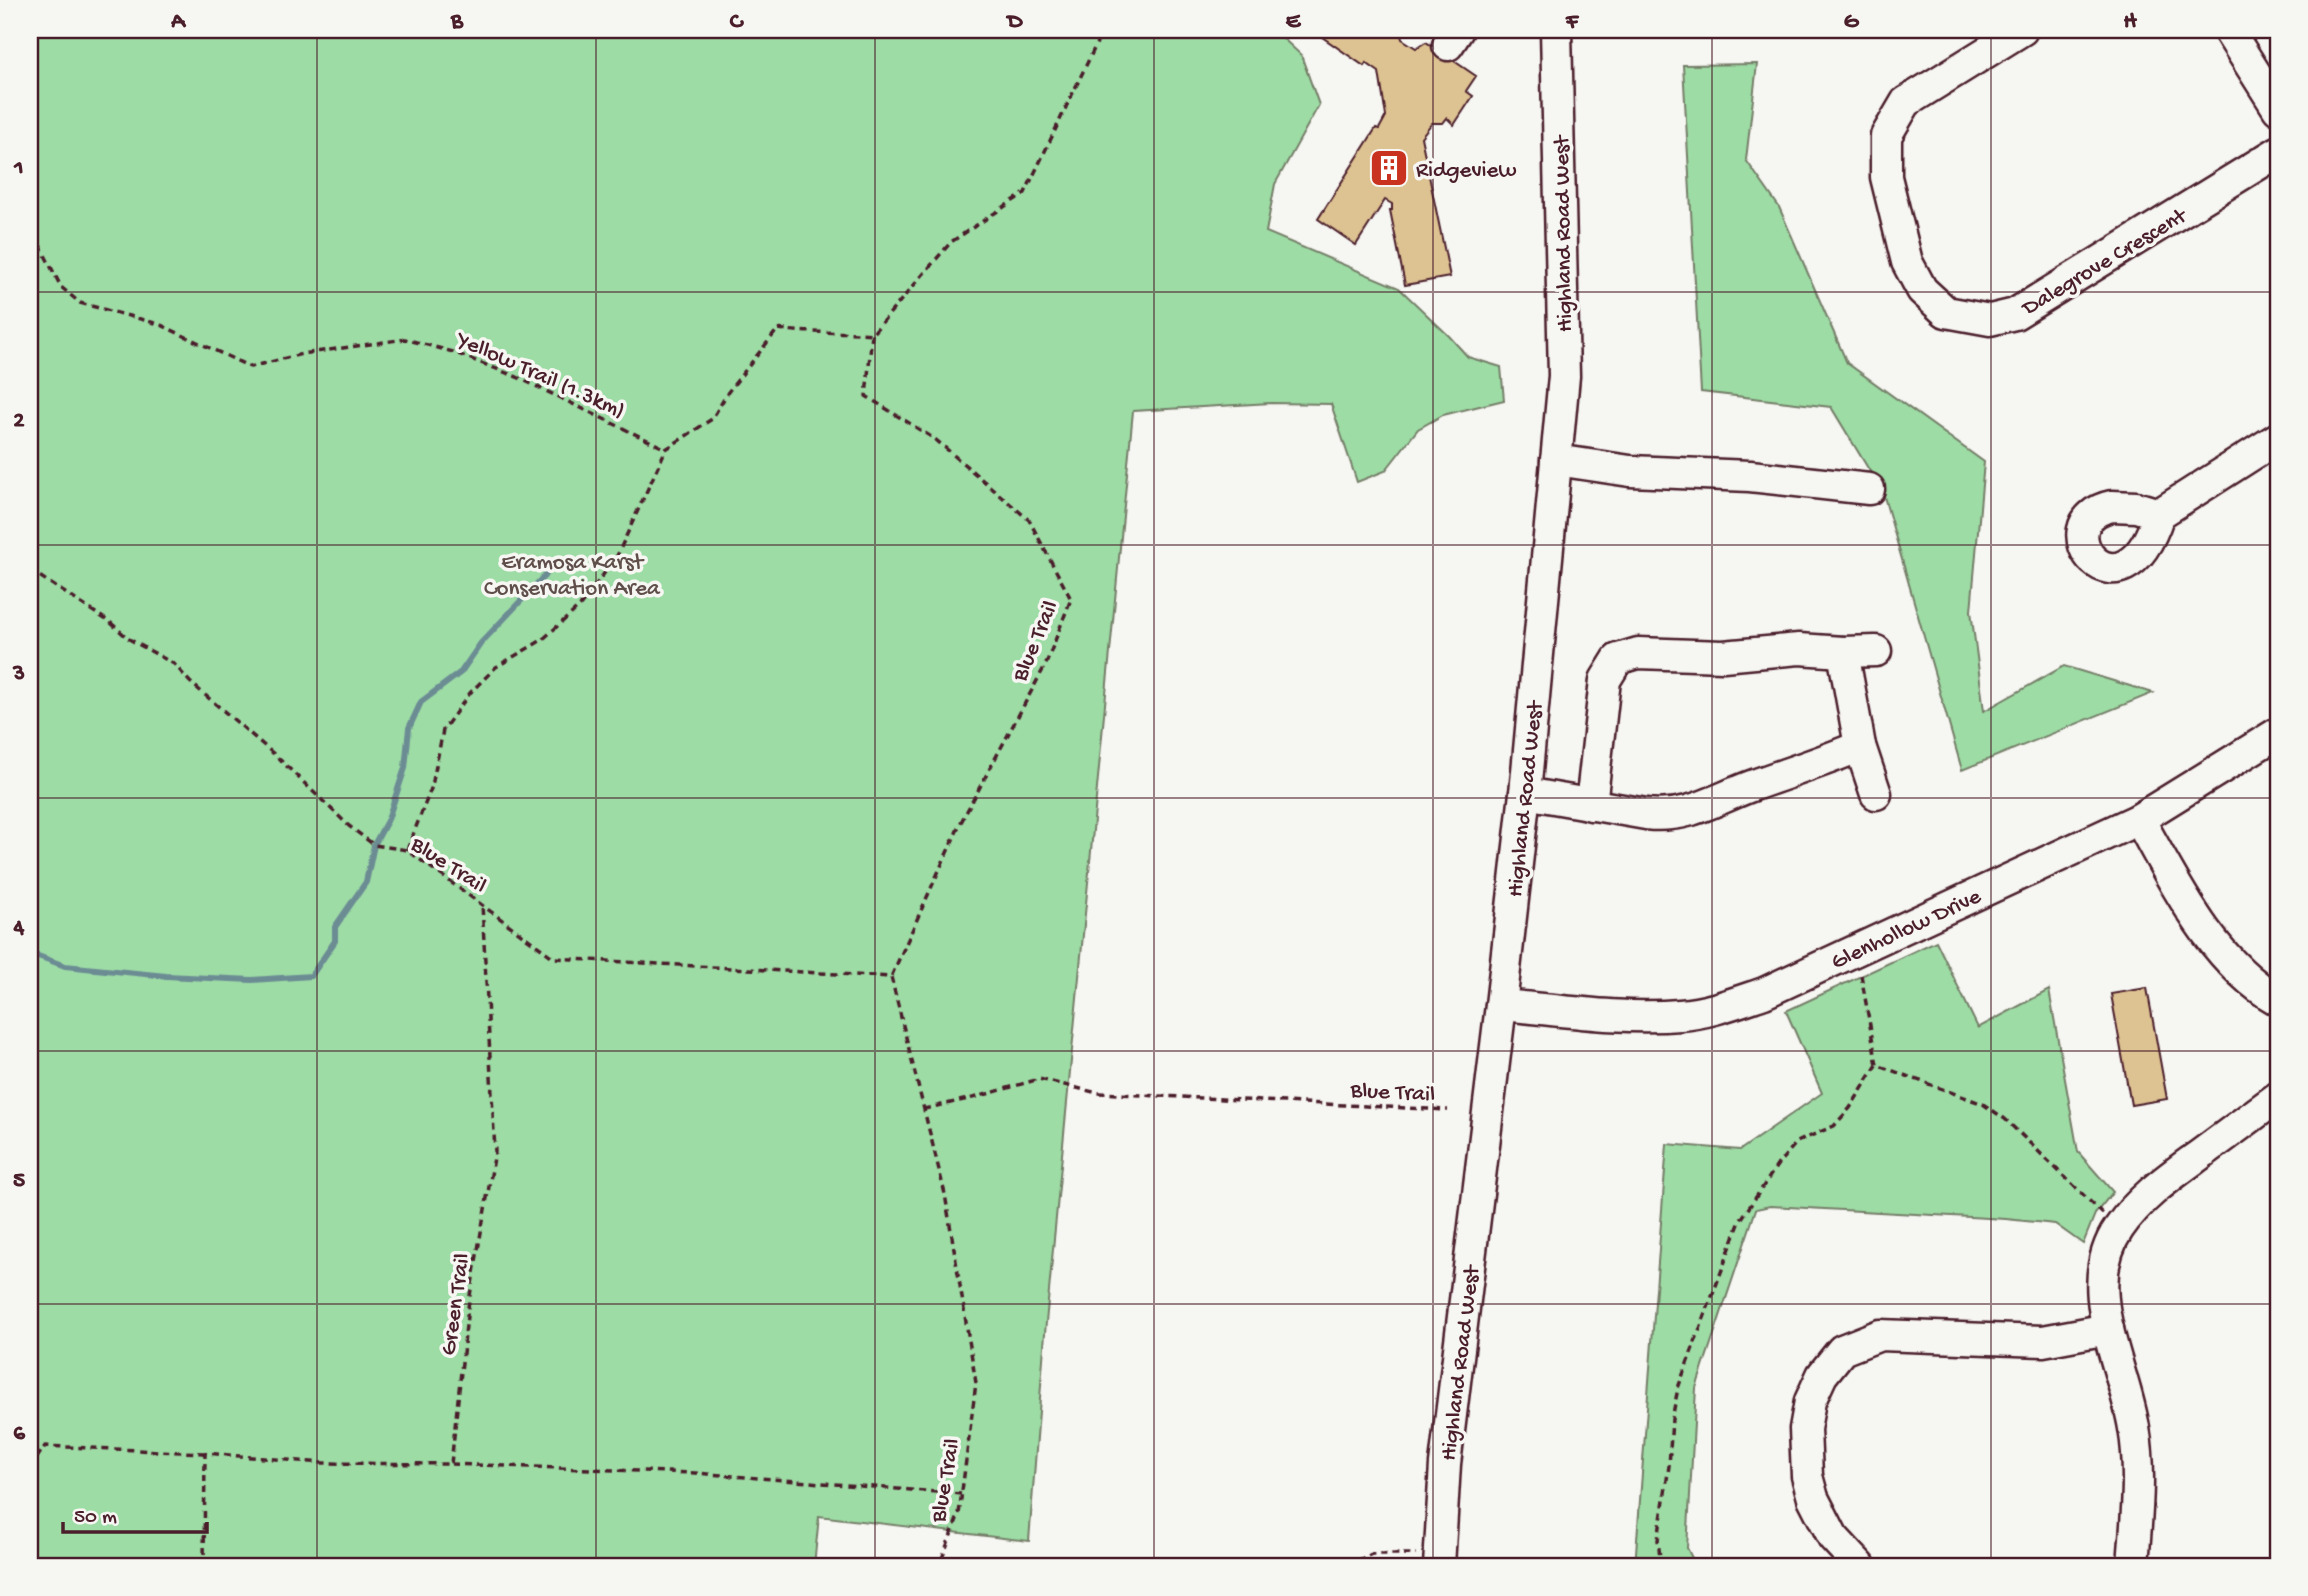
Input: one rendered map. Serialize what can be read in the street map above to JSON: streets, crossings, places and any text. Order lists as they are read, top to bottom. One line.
{"streets":{"street":["Highland Road West","Dalegrove Crescent","Glenhollow Drive"],"path":["Yellow Trail (1.3km)","Blue Trail","Green Trail"]},"crossings":[["Highland Road West","Glenhollow Drive"],["Blue Trail","Green Trail"]],"parks":["Eramosa Karst Conservation Area"],"places":{"building":["Ridgeview"]},"scale_bar":"50 m","grid":{"columns":["A","B","C","D","E","F","G","H"],"rows":["1","2","3","4","5","6"]}}
